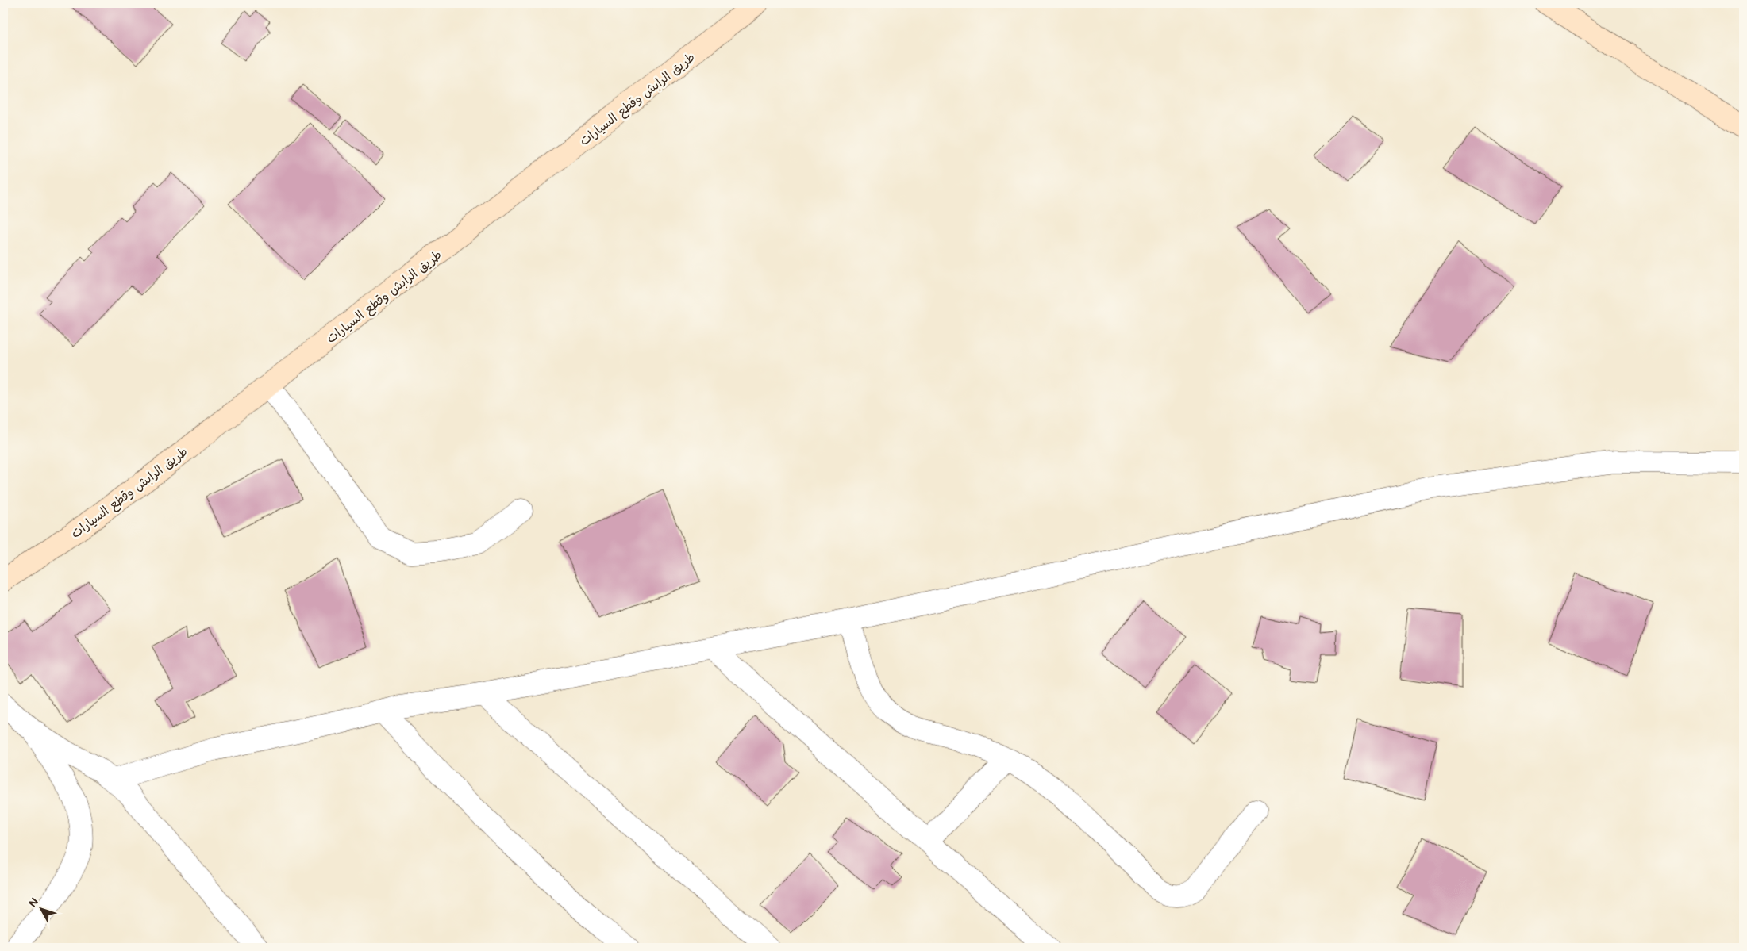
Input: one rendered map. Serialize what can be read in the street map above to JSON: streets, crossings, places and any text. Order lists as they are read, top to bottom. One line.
{"streets":{"main road":["طريق الرابش وقطع السيارات"]},"north":"top left"}
